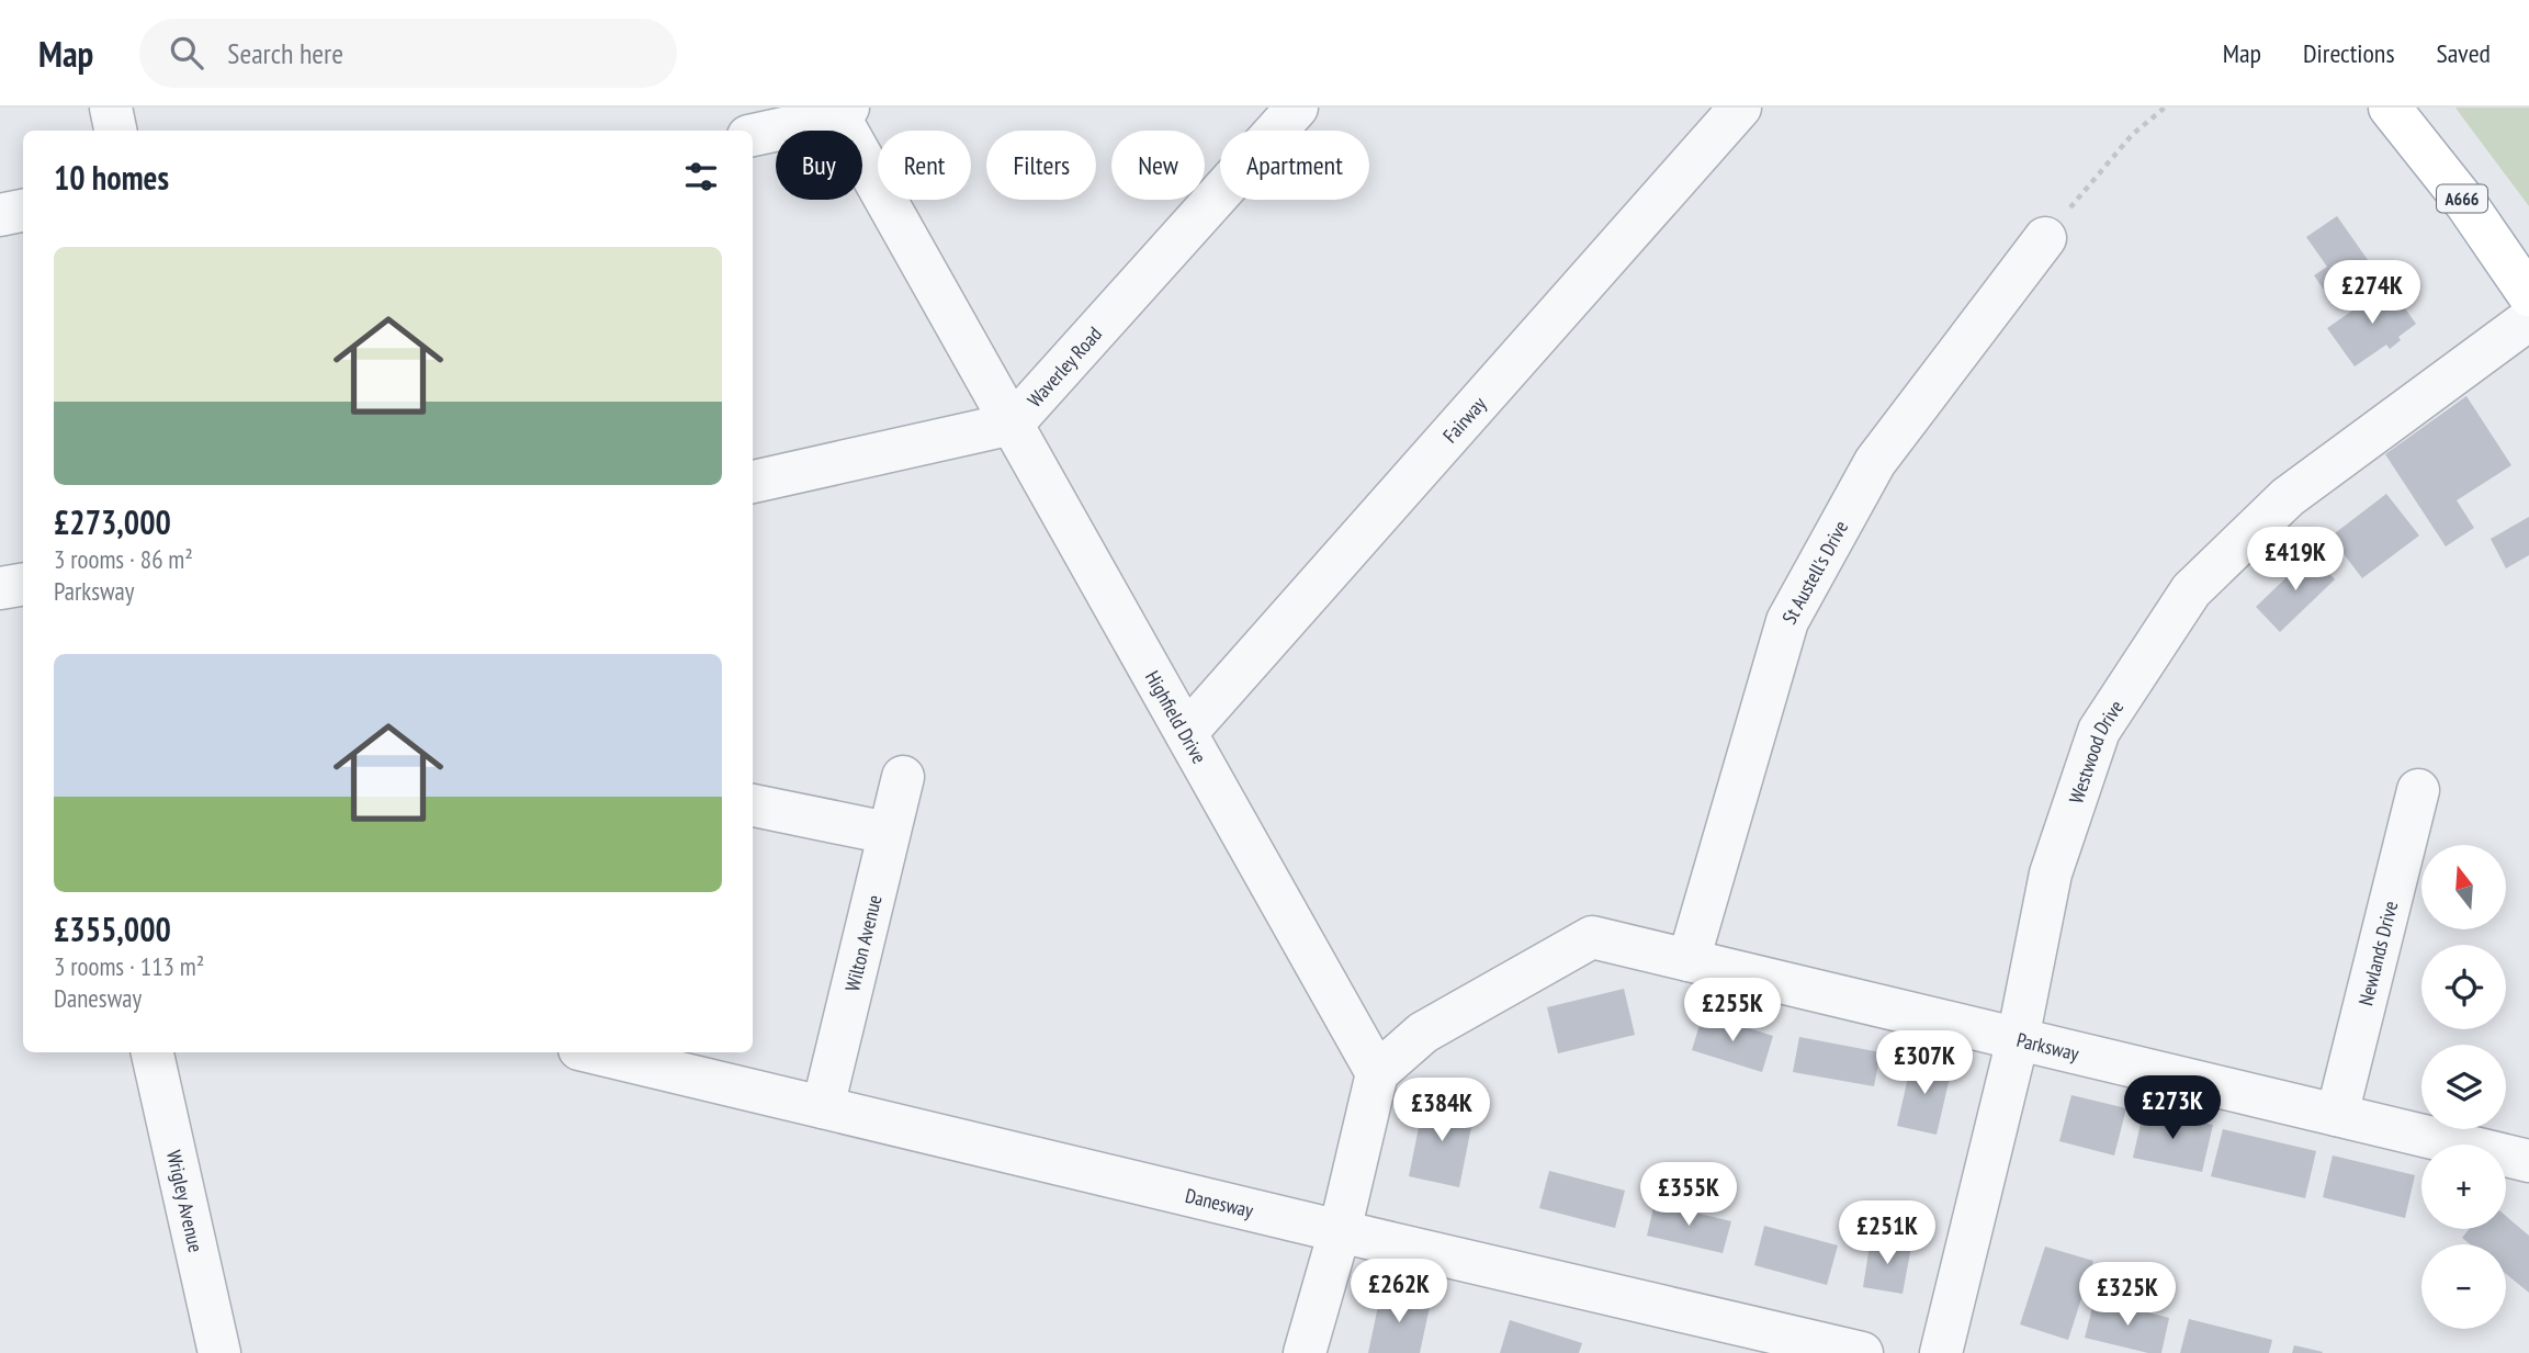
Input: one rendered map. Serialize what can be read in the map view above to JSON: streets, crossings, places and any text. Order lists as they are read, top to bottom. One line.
{"streets":{"main road":["A666"],"street":["Waverley Road","Fairway","St Austell's Drive","Highfield Drive","Westwood Drive","Wilton Avenue","Newlands Drive","Parksway","Wrigley Avenue","Danesway"]},"crossings":[["Waverley Road","Highfield Drive"],["Fairway","Highfield Drive"],["St Austell's Drive","Parksway"],["Highfield Drive","Parksway"],["Westwood Drive","Parksway"],["Wilton Avenue","Danesway"],["Newlands Drive","Parksway"]],"north":"top","page":{"header":"Map","search":"Search here","nav":["Map","Directions","Saved"],"chip":["Buy","Rent","Filters","New","Apartment"],"heading":"10 homes","list":[{"name":"£273,000","note":"3 rooms · 86 m² · Parksway"},{"name":"£355,000","note":"3 rooms · 113 m² · Danesway"}],"price":["£274K","£419K","£255K","£307K","£273K","£384K","£355K","£251K","£262K","£325K"],"map_buttons":["+","−"]}}
